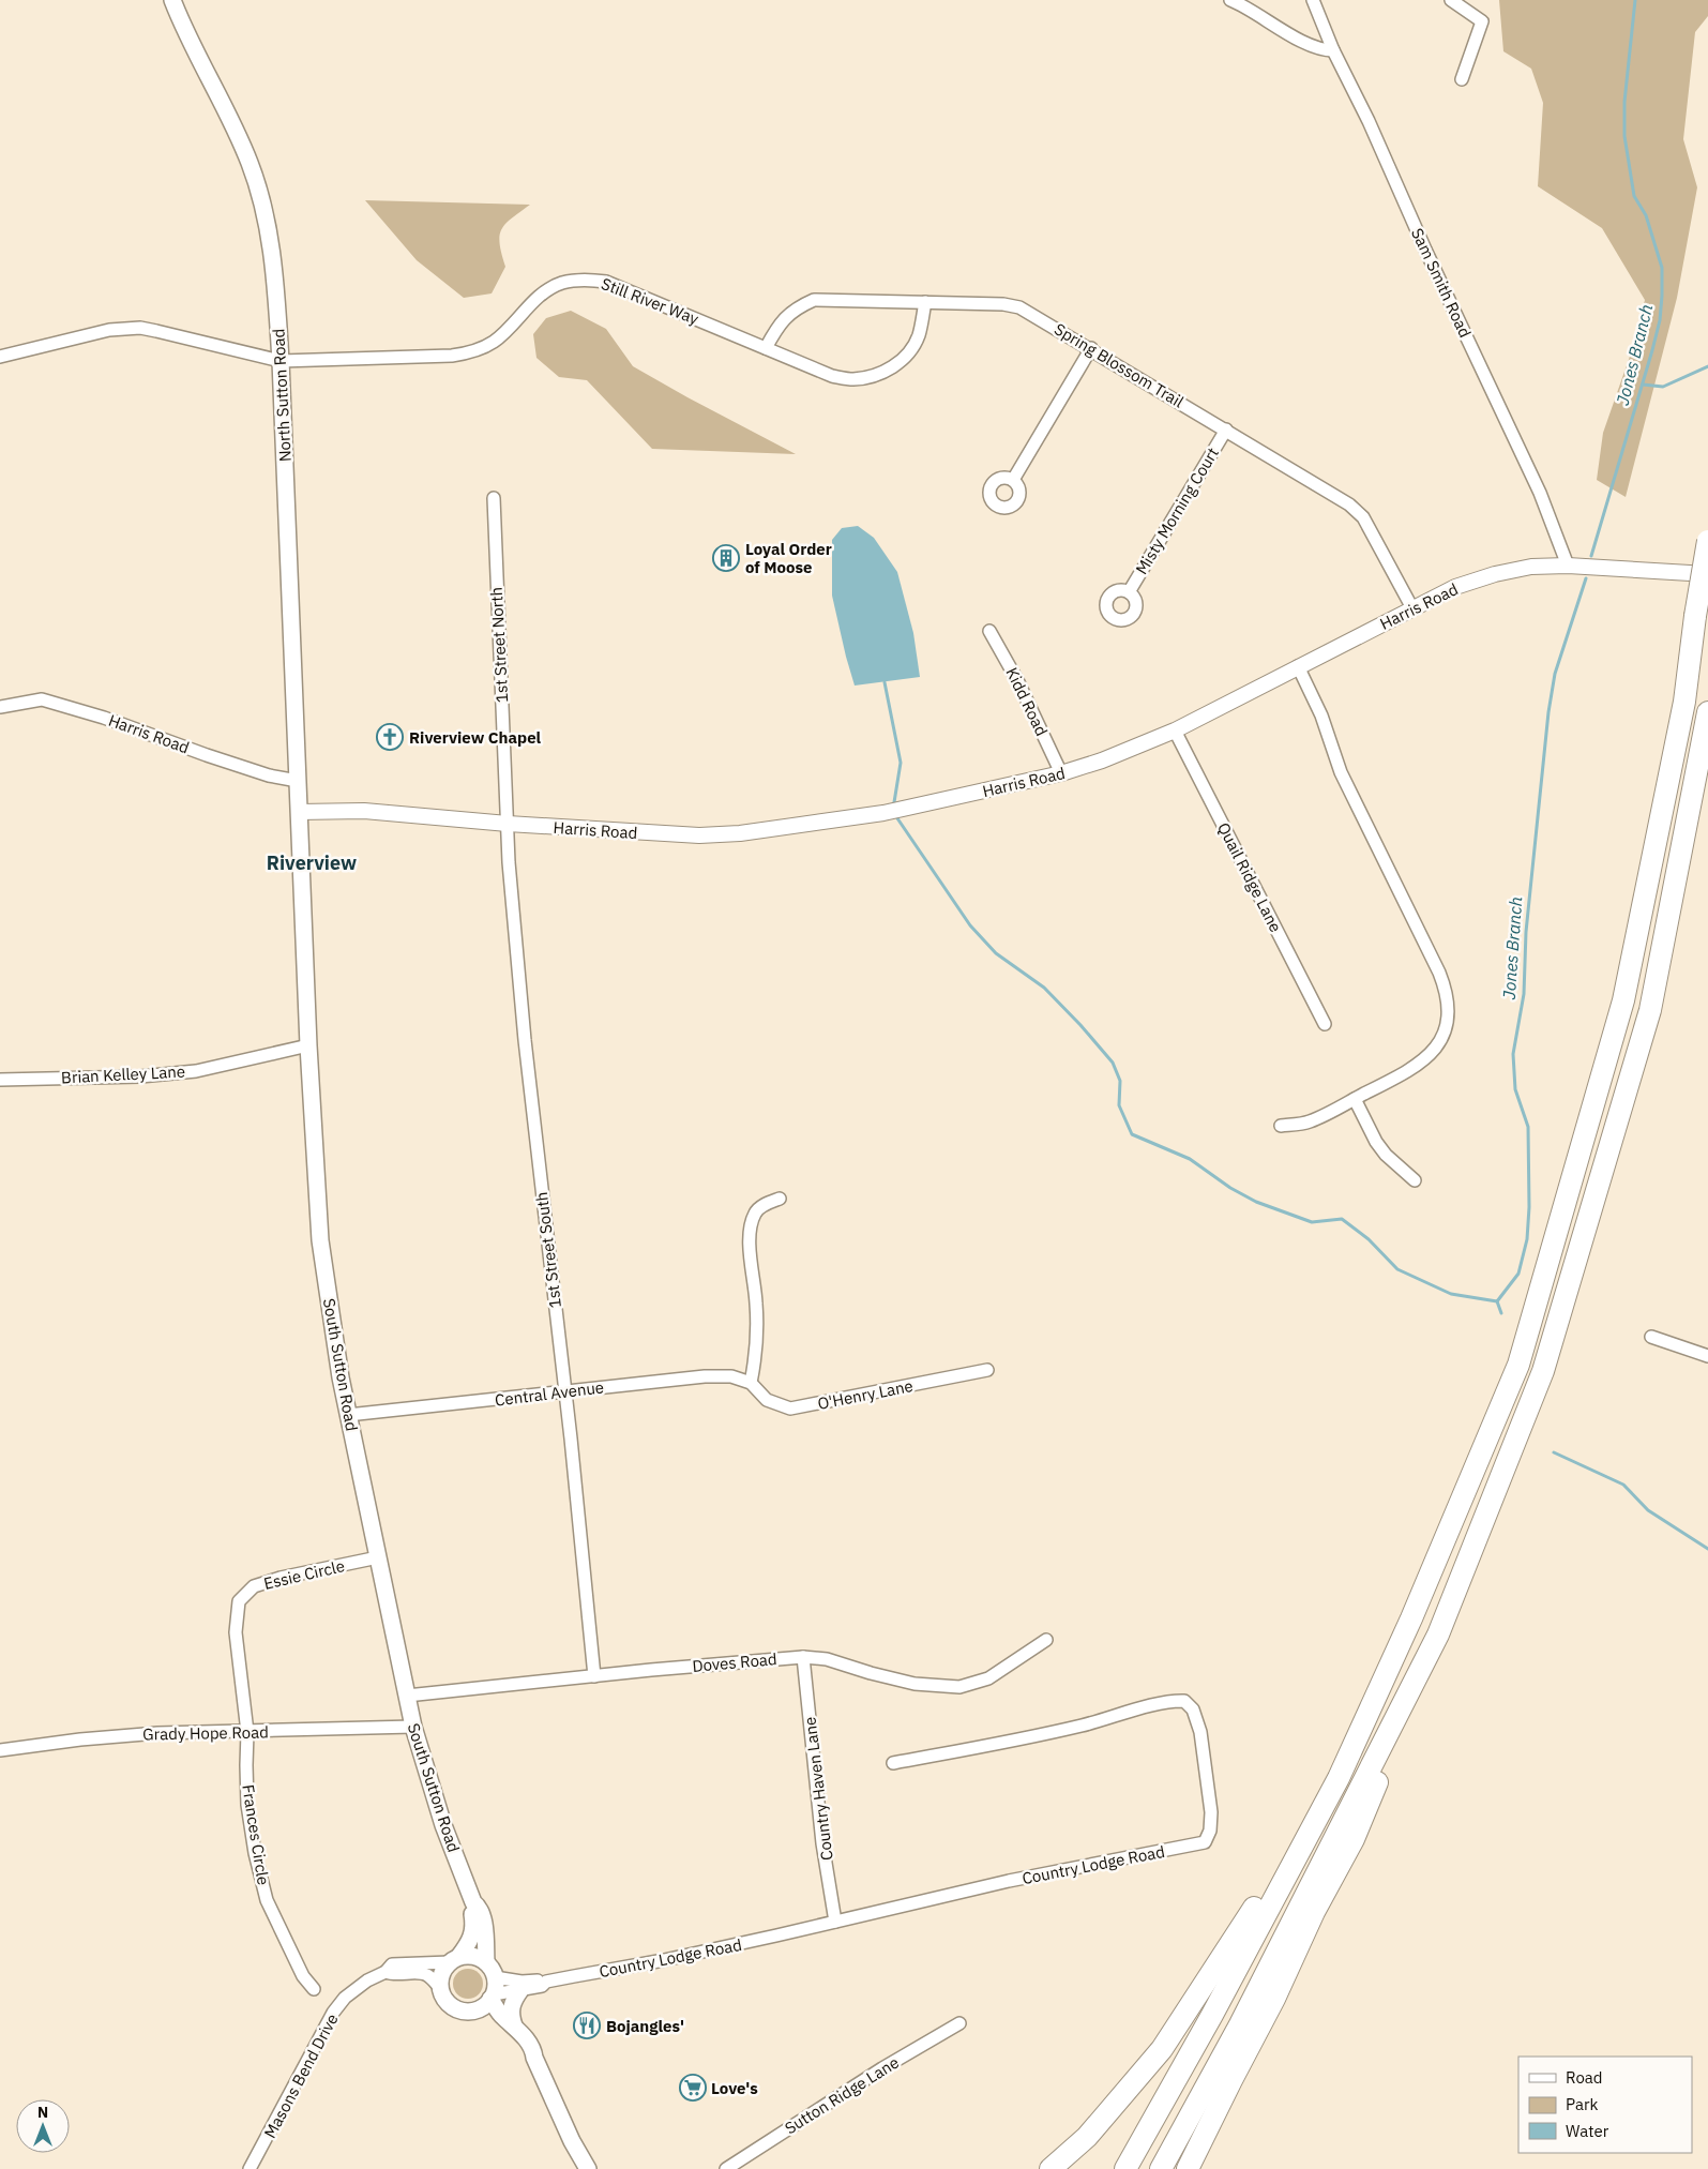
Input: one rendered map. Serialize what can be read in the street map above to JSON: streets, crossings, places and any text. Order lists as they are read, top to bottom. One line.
{"streets":{"main road":["North Sutton Road","South Sutton Road"],"street":["Sam Smith Road","Still River Way","Spring Blossom Trail","Misty Morning Court","Harris Road","1st Street North","Kidd Road","Quail Ridge Lane","Brian Kelley Lane","1st Street South","Central Avenue","O'Henry Lane","Essie Circle","Doves Road","Grady Hope Road","Country Haven Lane","Frances Circle","Country Lodge Road","Masons Bend Drive","Sutton Ridge Lane"]},"crossings":[["Sam Smith Road","Harris Road"],["Still River Way","Spring Blossom Trail"],["Still River Way","North Sutton Road"],["Spring Blossom Trail","Misty Morning Court"],["Spring Blossom Trail","Harris Road"],["North Sutton Road","Harris Road"],["North Sutton Road","South Sutton Road"],["Harris Road","1st Street North"],["Harris Road","Kidd Road"],["Harris Road","Quail Ridge Lane"],["Harris Road","1st Street South"],["Harris Road","South Sutton Road"],["1st Street North","1st Street South"],["Brian Kelley Lane","South Sutton Road"],["1st Street South","Central Avenue"],["1st Street South","Doves Road"],["South Sutton Road","Central Avenue"],["South Sutton Road","Essie Circle"],["South Sutton Road","Doves Road"],["South Sutton Road","Grady Hope Road"],["South Sutton Road","Country Lodge Road"],["South Sutton Road","Masons Bend Drive"],["Central Avenue","O'Henry Lane"],["Essie Circle","Grady Hope Road"],["Essie Circle","Frances Circle"],["Doves Road","Country Haven Lane"],["Grady Hope Road","Frances Circle"],["Country Haven Lane","Country Lodge Road"],["Country Lodge Road","Masons Bend Drive"]],"districts":["Riverview"],"water":["Jones Branch"],"places":{"building":["Loyal Order of Moose"],"church":["Riverview Chapel"],"restaurant":["Bojangles'"],"supermarket":["Love's"]},"legend":["Road","Park","Water"],"north":"top"}
